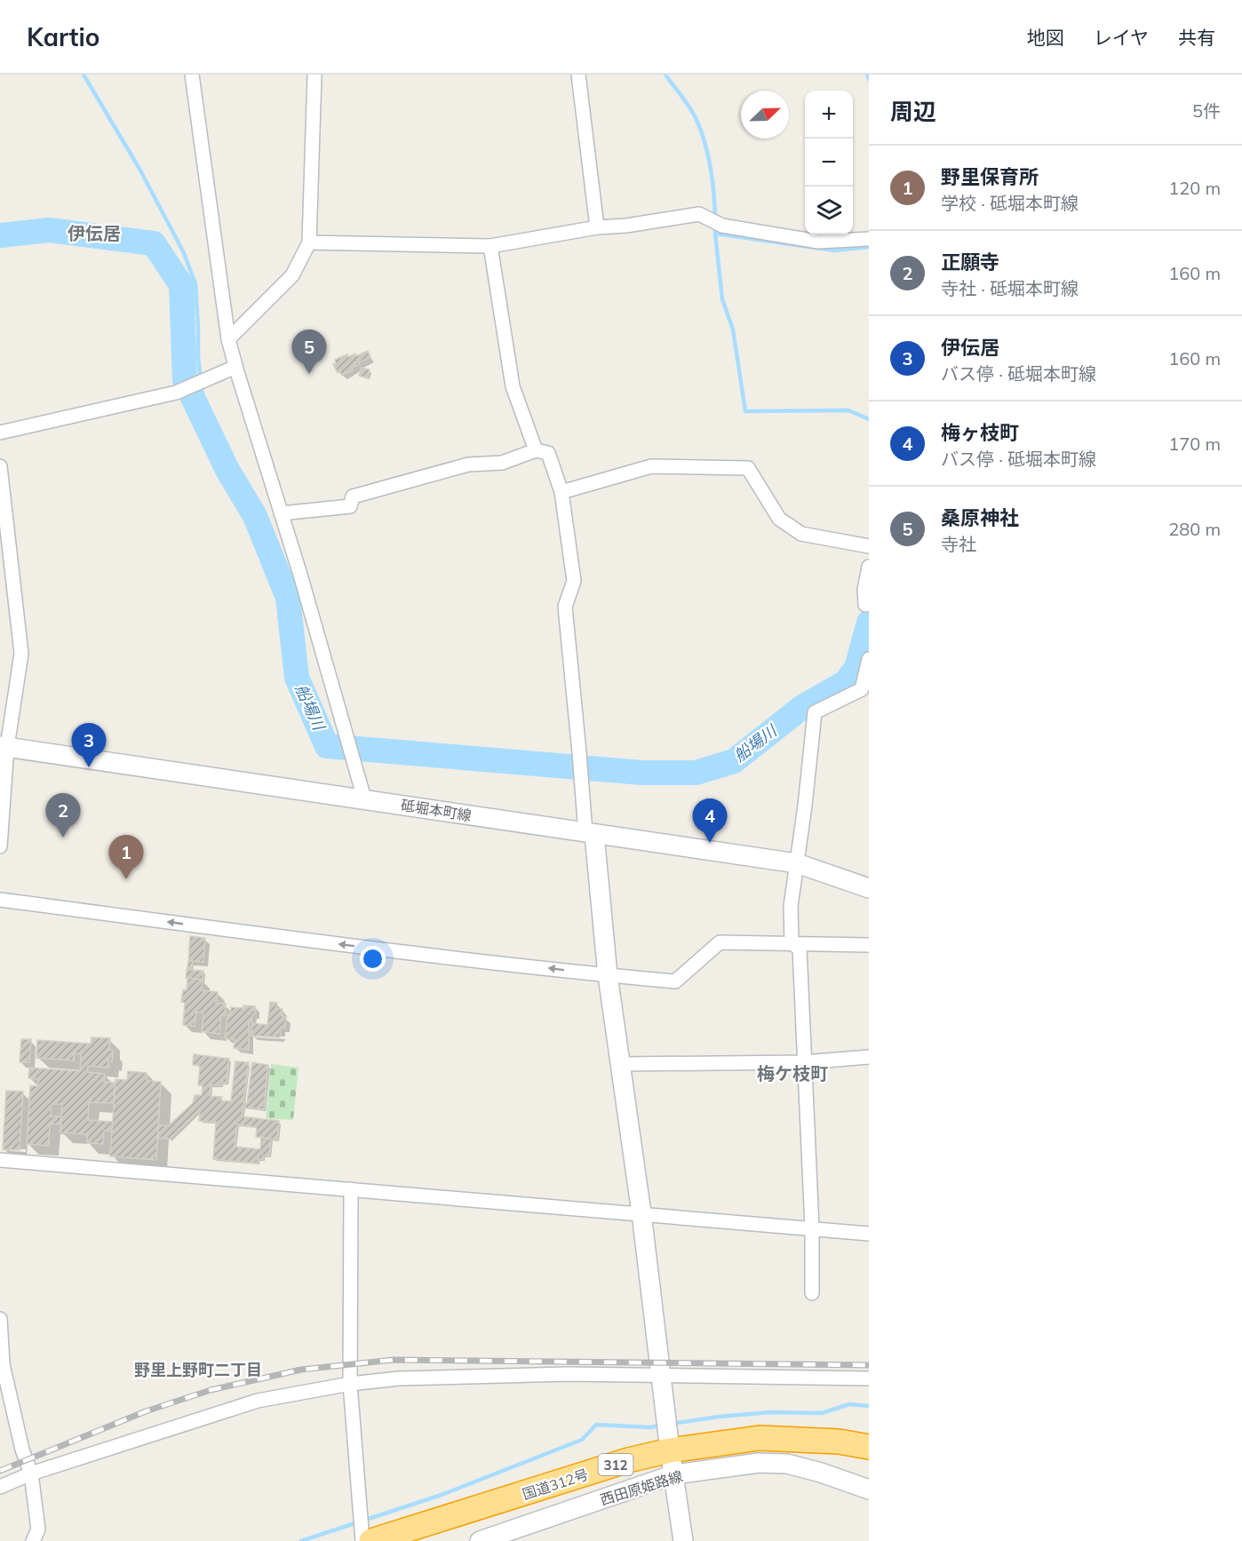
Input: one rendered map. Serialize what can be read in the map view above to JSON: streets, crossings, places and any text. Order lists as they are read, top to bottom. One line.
{"streets":{"highway":["312","国道312号"],"main road":["砥堀本町線","西田原姫路線"]},"districts":["伊伝居","梅ケ枝町","野里上野町二丁目"],"water":["船場川"],"north":"top right","page":{"header":"Kartio","nav":["地図","レイヤ","共有"],"heading":["周辺","5件"],"map_buttons":["+","−"],"list":[{"mark":"1","name":"野里保育所","note":"学校 · 砥堀本町線","value":"120 m"},{"mark":"2","name":"正願寺","note":"寺社 · 砥堀本町線","value":"160 m"},{"mark":"3","name":"伊伝居","note":"バス停 · 砥堀本町線","value":"160 m"},{"mark":"4","name":"梅ヶ枝町","note":"バス停 · 砥堀本町線","value":"170 m"},{"mark":"5","name":"桑原神社","note":"寺社","value":"280 m"}],"pins":["5","3","2","4","1"]}}
